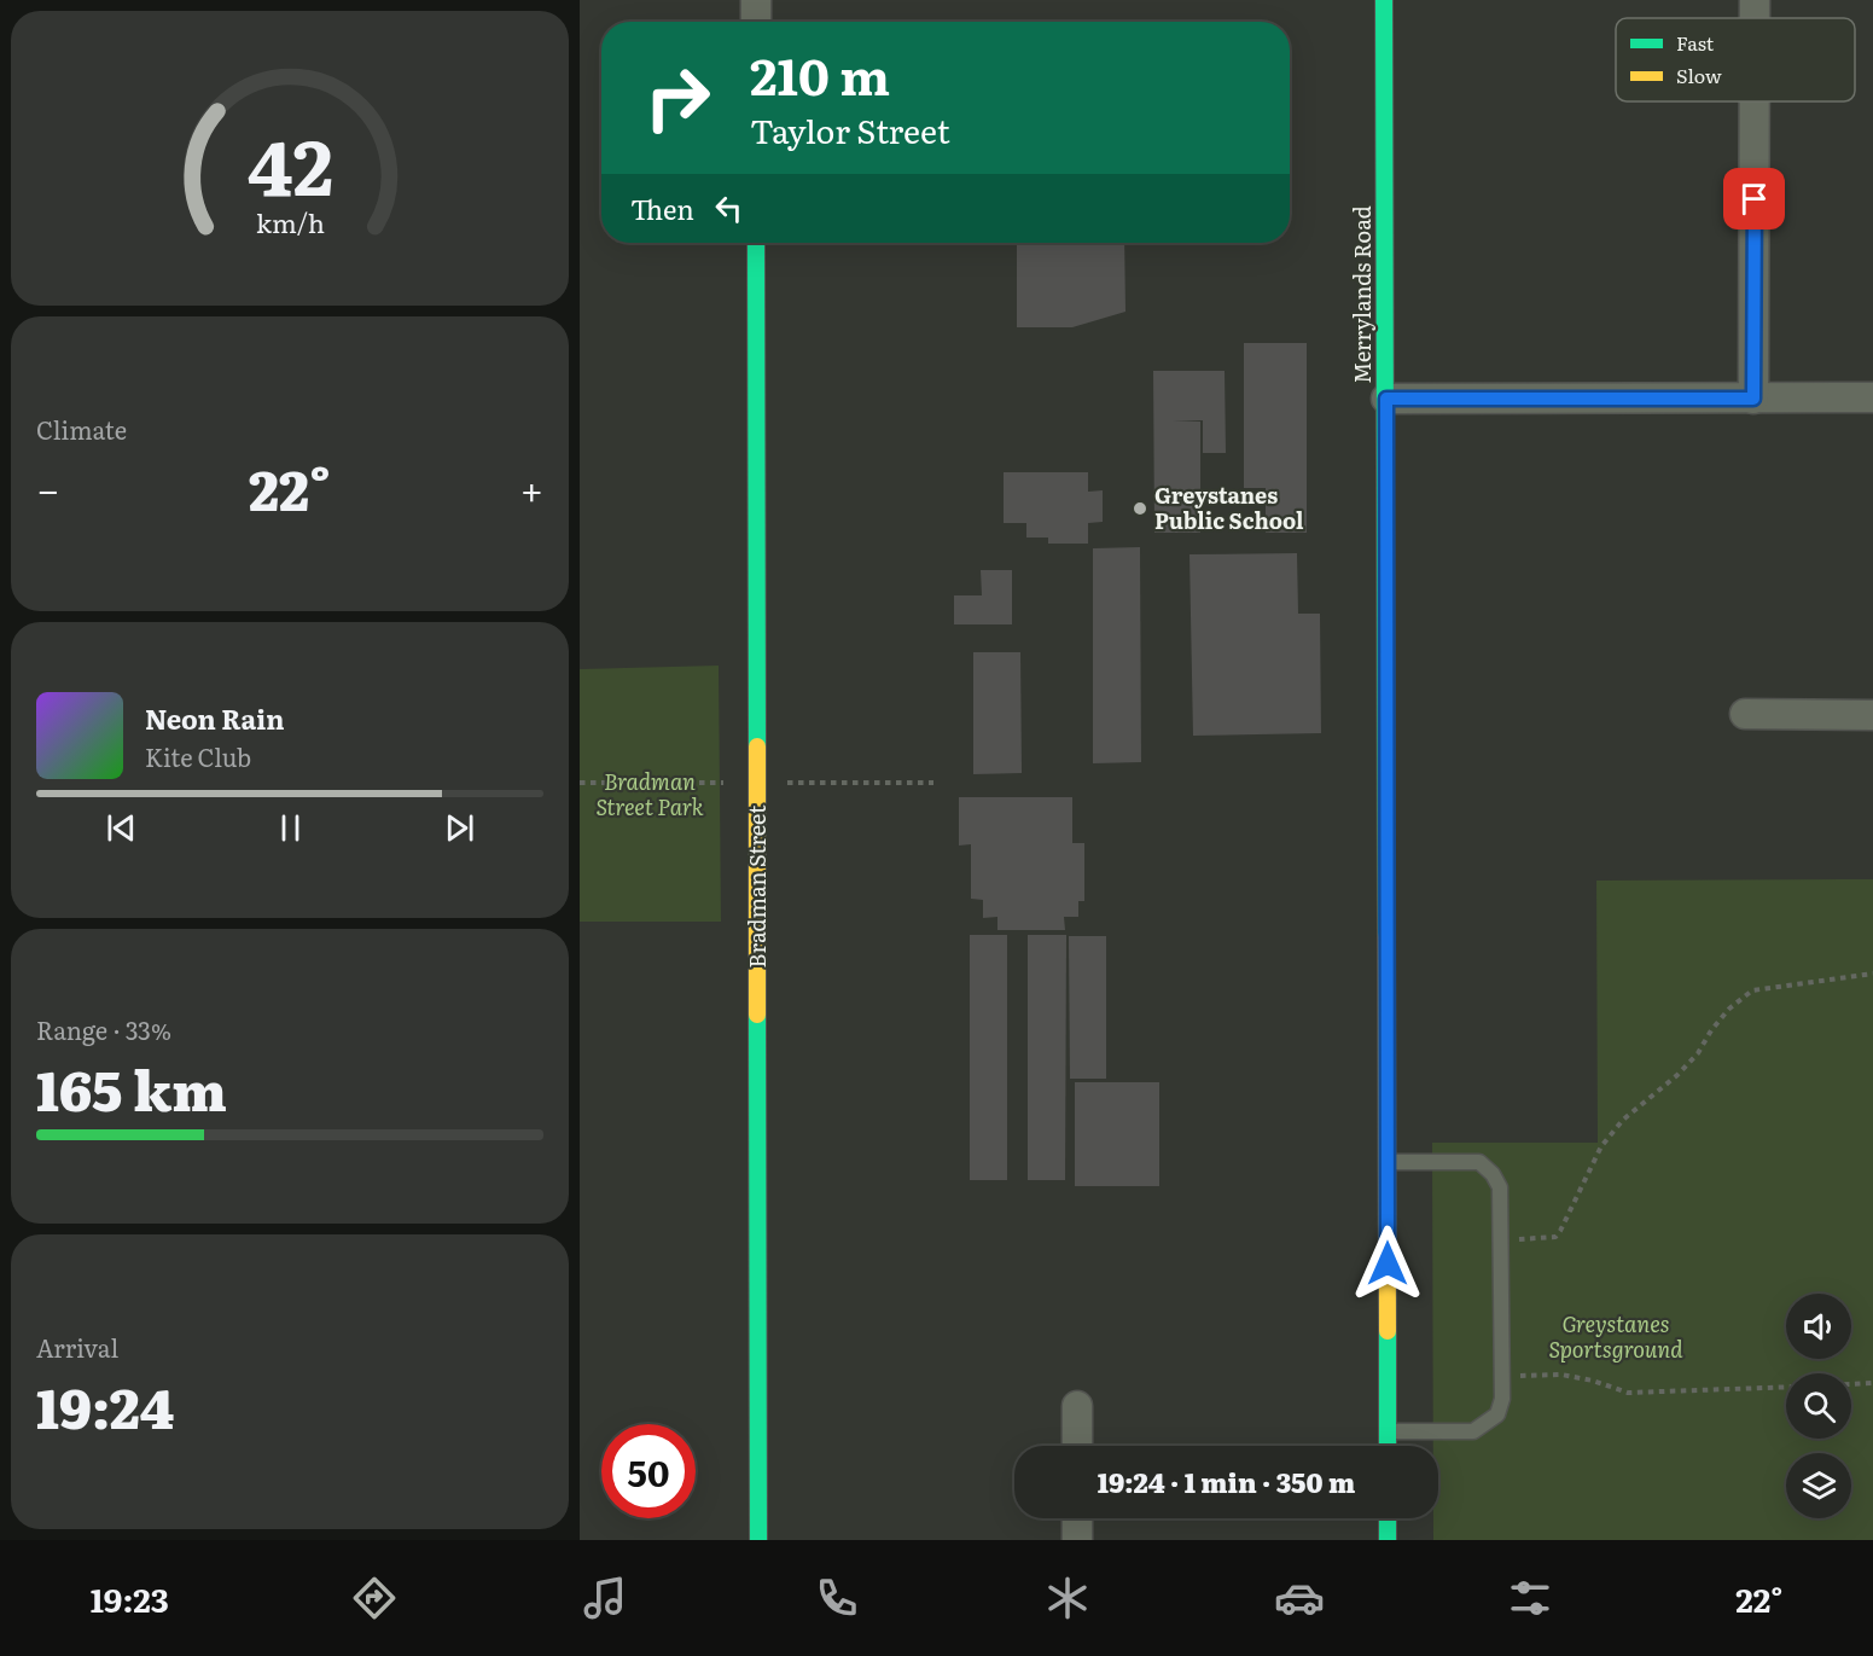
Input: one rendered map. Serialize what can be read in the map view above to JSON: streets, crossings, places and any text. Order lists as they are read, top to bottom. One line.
{"streets":{"main road":["Merrylands Road","Bradman Street"]},"parks":["Bradman Street Park","Greystanes Sportsground"],"places":["Greystanes Public School"],"legend":["Fast","Slow"],"page":{"turn":["210 m","Taylor Street"],"then":"Then","tile":["Climate",["Range · 33%","165 km"],["Arrival","19:24"]],"heat":["−","22°","+"],"song":["Neon Rain","Kite Club"],"limit":"50","trip":"19:24 · 1 min · 350 m","tabs":["19:23","22°"],"gauge":["42","km/h"]}}
